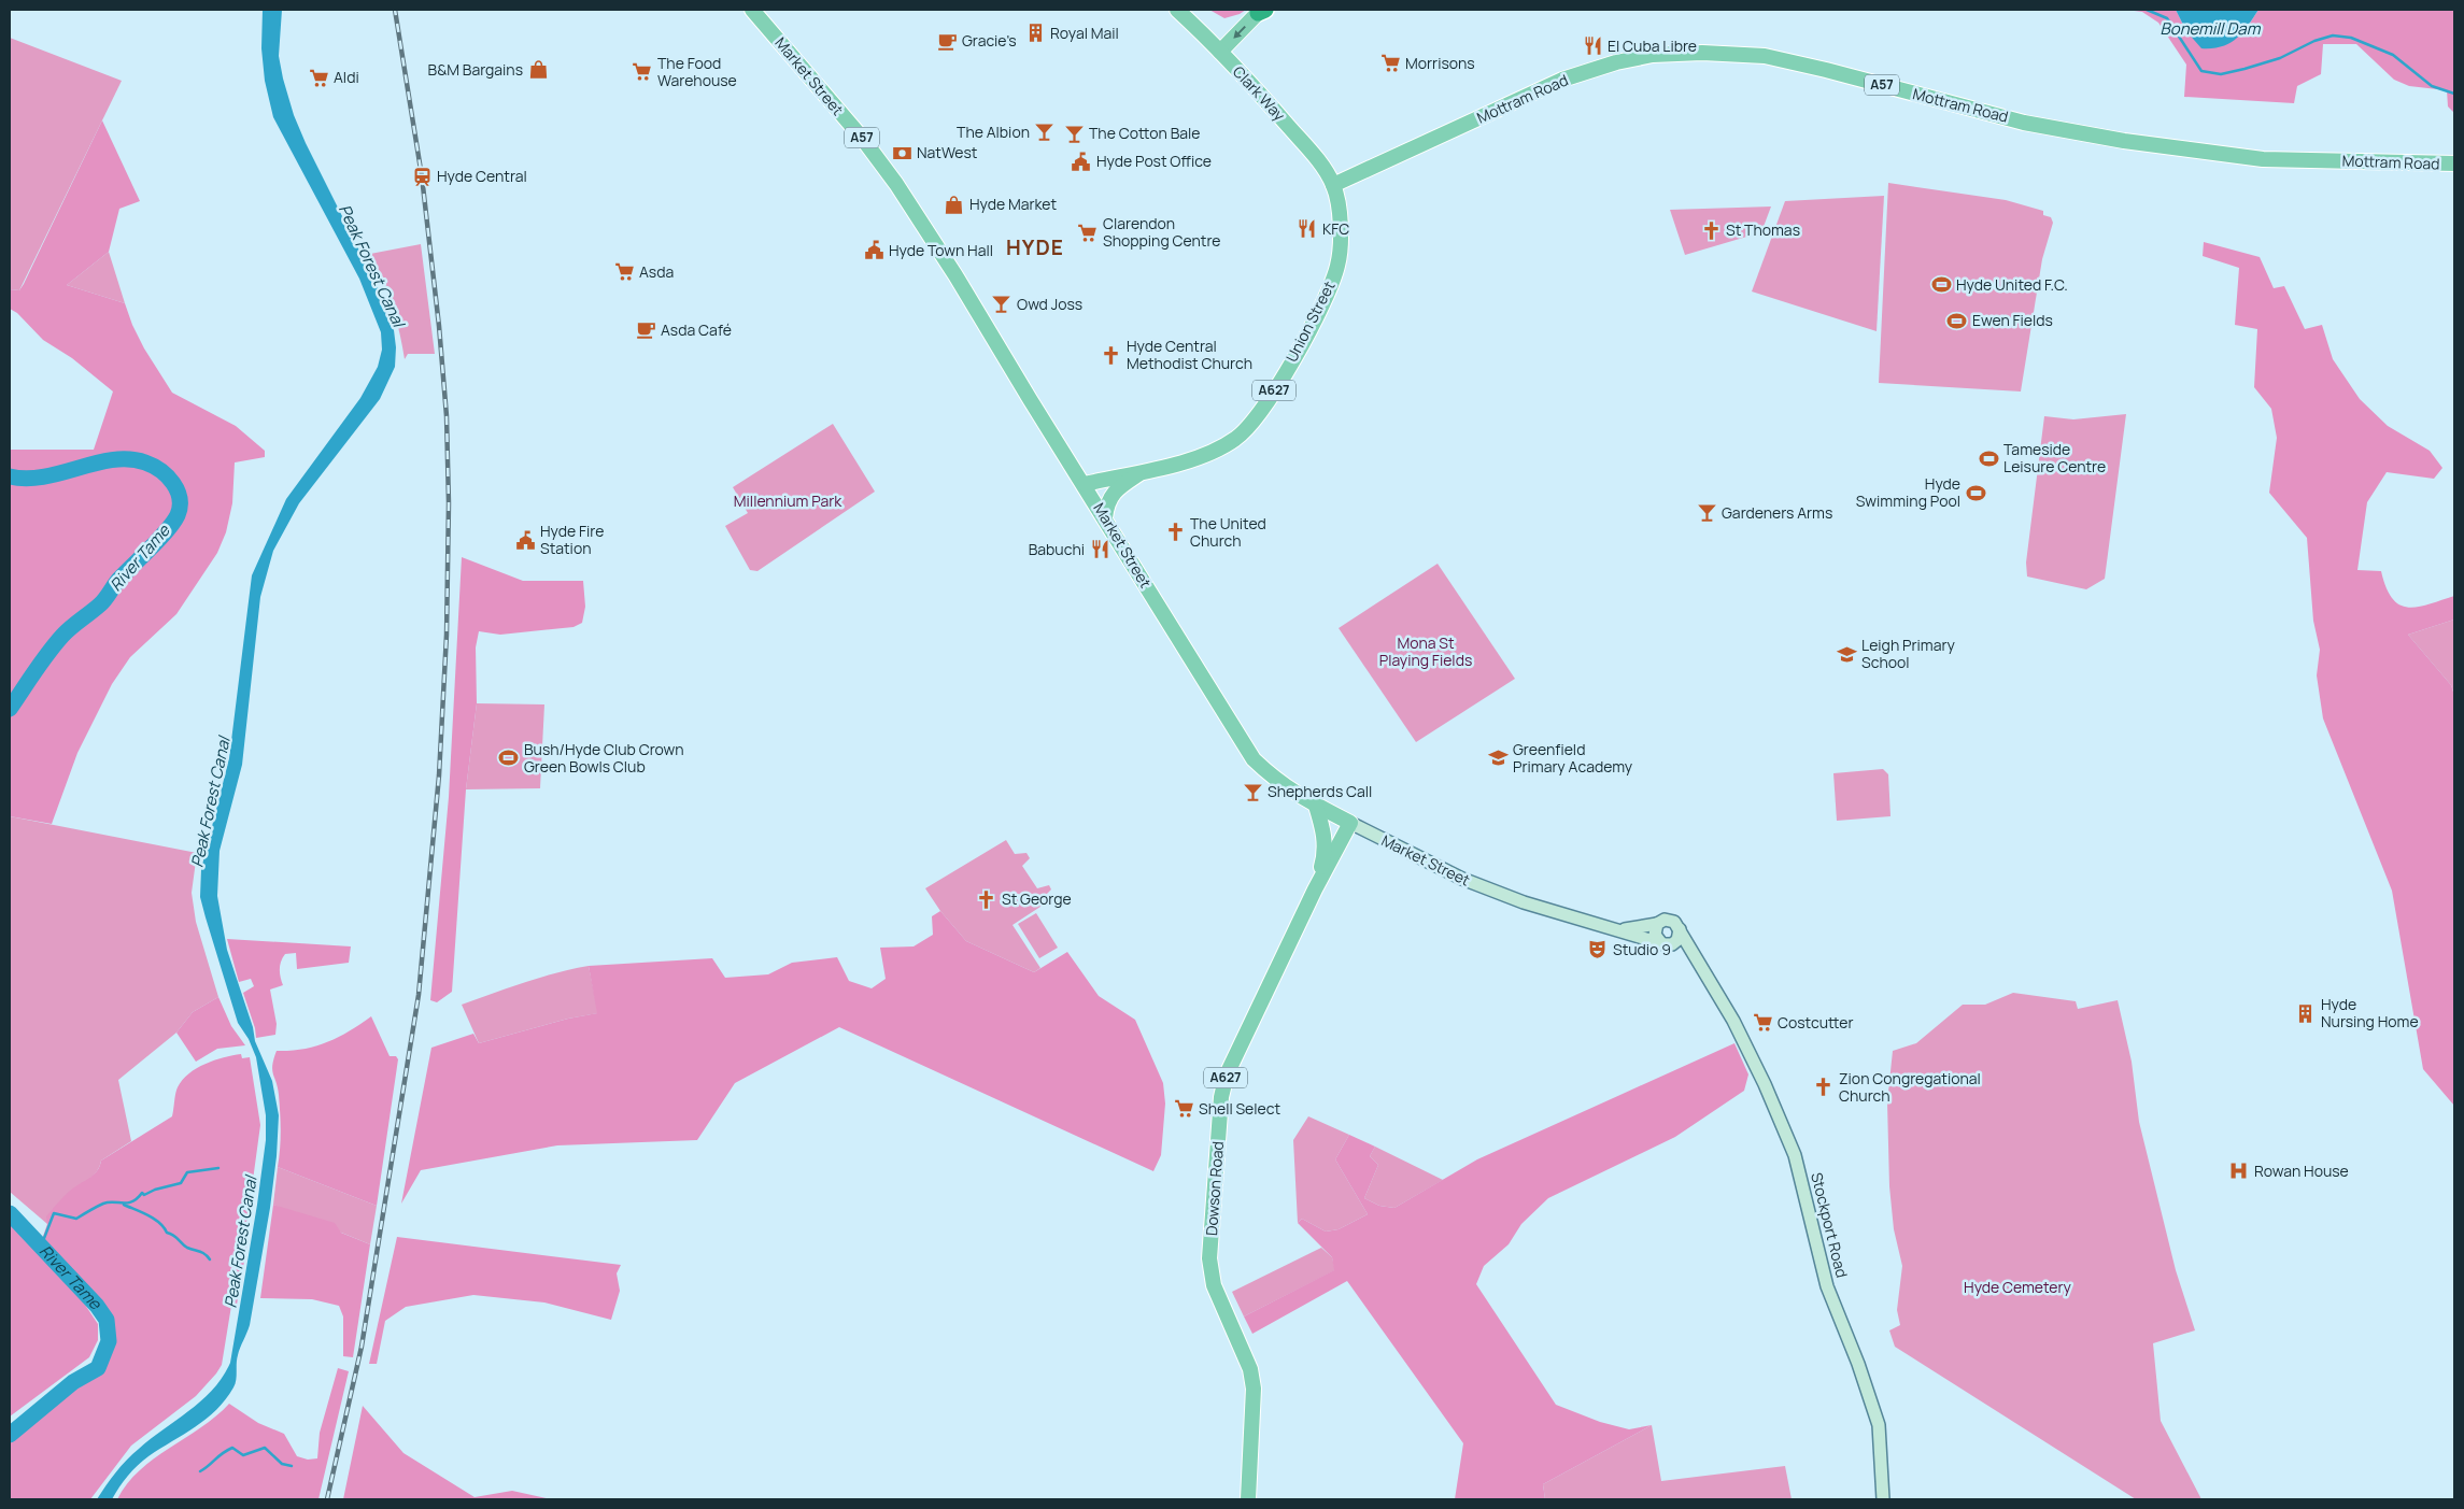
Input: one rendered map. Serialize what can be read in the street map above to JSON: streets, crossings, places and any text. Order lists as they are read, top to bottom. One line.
{"streets":{"main road":["Market Street","A57","Clark Way","Mottram Road","Union Street","A627","Dowson Road","Stockport Road"]},"crossings":[["Market Street","Union Street"],["Market Street","A627"],["Market Street","Dowson Road"],["Market Street","Stockport Road"],["Clark Way","Mottram Road"],["Clark Way","Union Street"],["Mottram Road","Union Street"],["A627","Dowson Road"]],"districts":["HYDE"],"water":["Bonemill Dam","Peak Forest Canal","River Tame"],"parks":["Millennium Park","Mona St Playing Fields","Hyde Cemetery"],"places":{"building":["Royal Mail","Hyde Nursing Home"],"cafe":["Gracie's","Asda Café"],"restaurant":["El Cuba Libre","KFC","Babuchi"],"supermarket":["Morrisons","The Food Warehouse","Aldi","Clarendon Shopping Centre","Asda","Costcutter","Shell Select"],"shop":["B&M Bargains","Hyde Market"],"bar":["The Albion","The Cotton Bale","Owd Joss","Gardeners Arms","Shepherds Call"],"bank":["NatWest"],"public building":["Hyde Post Office","Hyde Town Hall","Hyde Fire Station"],"station":["Hyde Central"],"church":["St Thomas","Hyde Central Methodist Church","The United Church","St George","Zion Congregational Church"],"sports":["Hyde United F.C.","Ewen Fields","Tameside Leisure Centre","Hyde Swimming Pool","Bush/Hyde Club Crown Green Bowls Club"],"school or university":["Leigh Primary School","Greenfield Primary Academy"],"theatre":["Studio 9"],"hospital":["Rowan House"]}}
